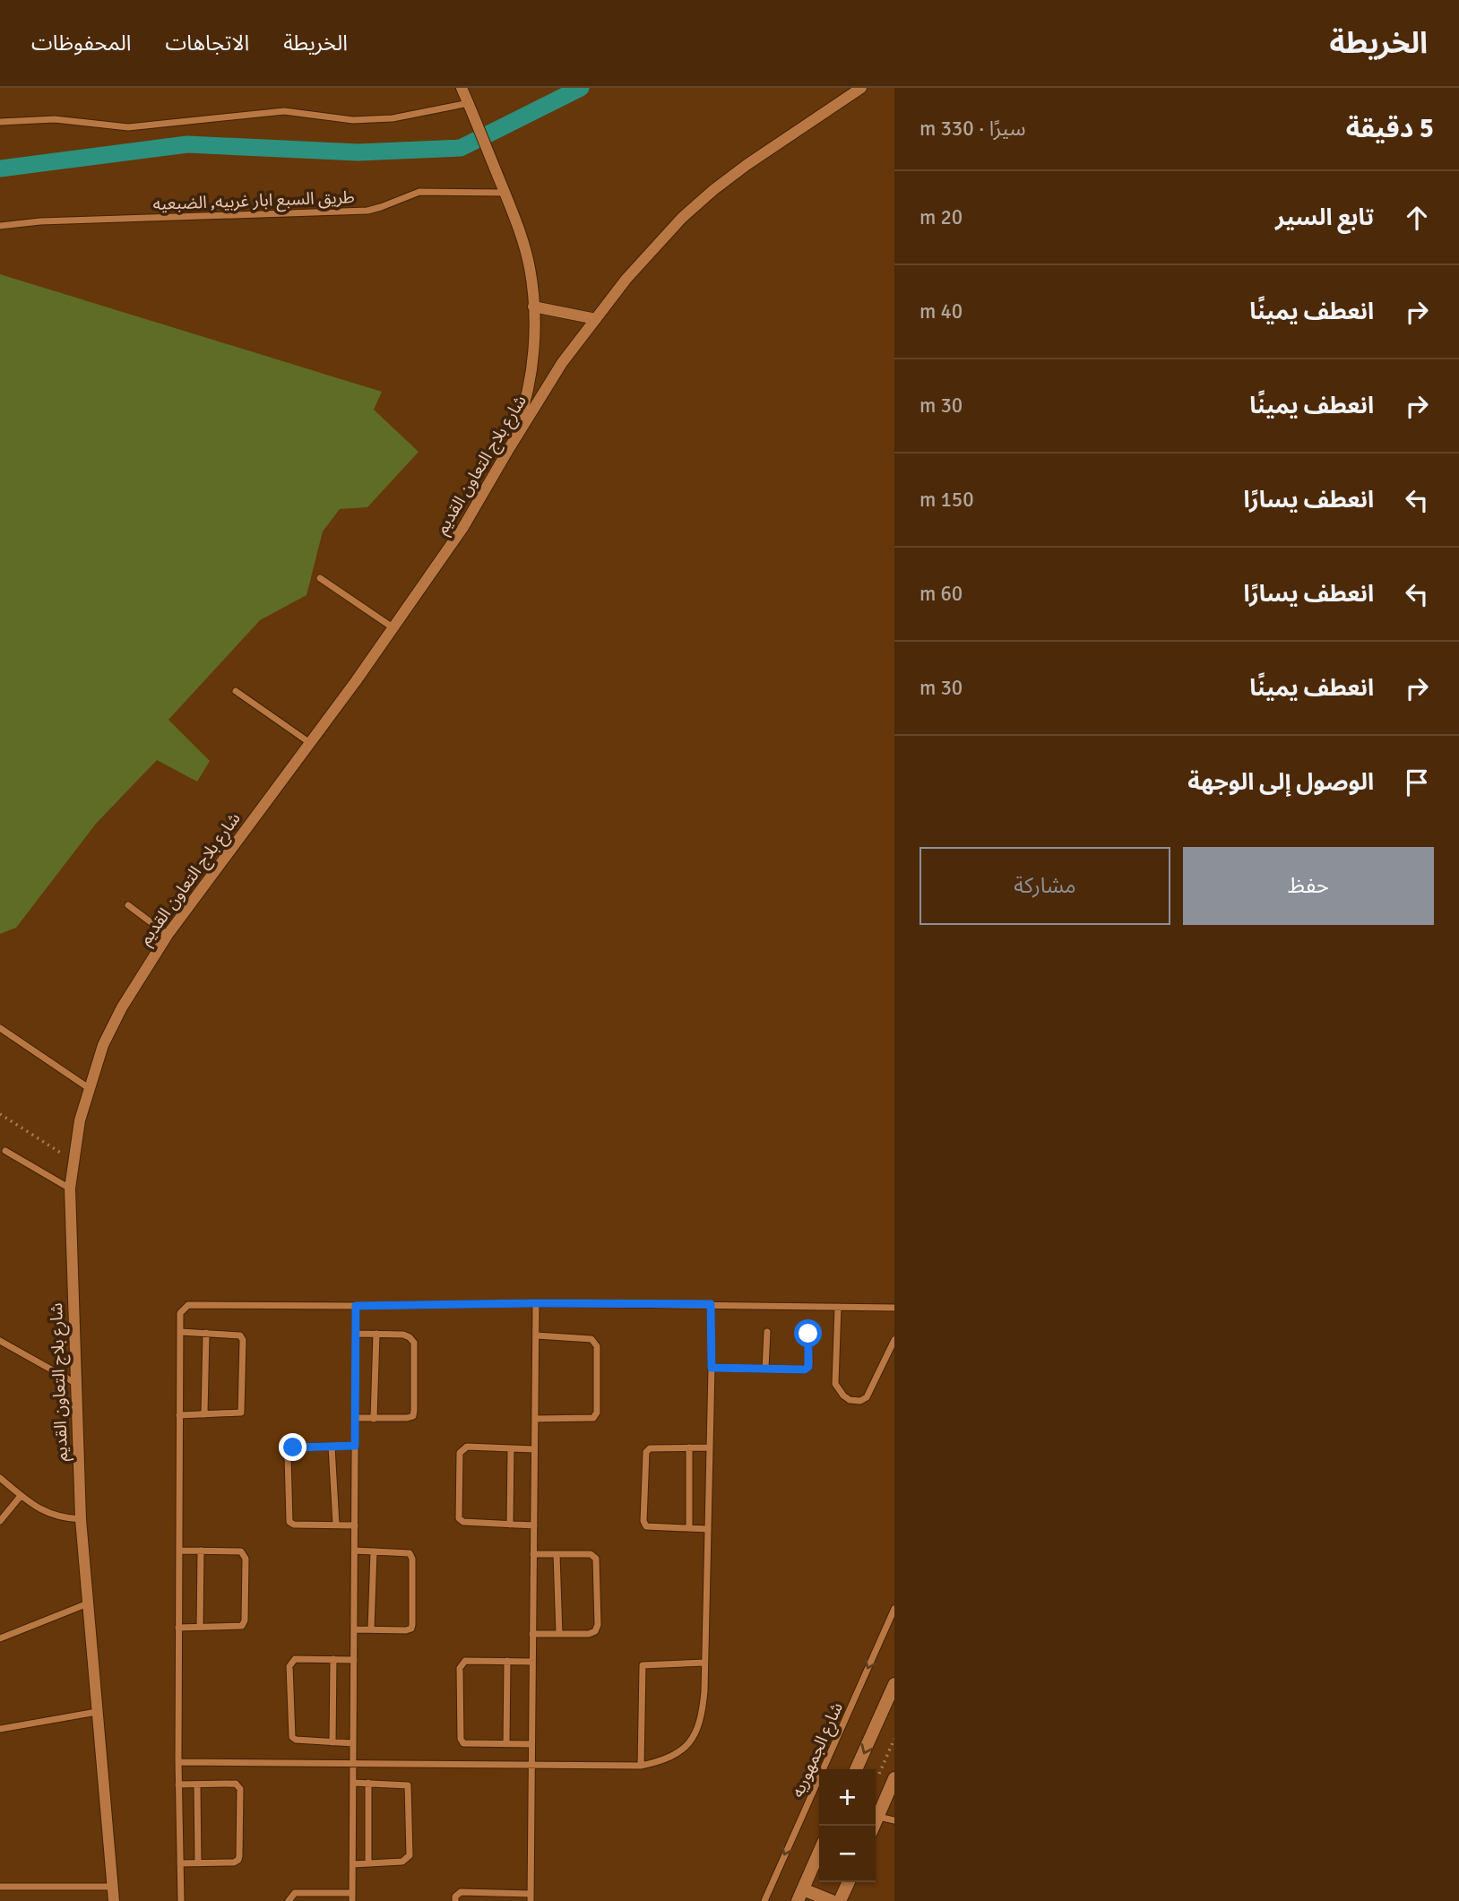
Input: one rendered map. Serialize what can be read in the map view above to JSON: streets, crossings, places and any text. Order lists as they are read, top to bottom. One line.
{"streets":{"street":["طريق السبع ابار غربيه, الضبعيه","شارع بلاج التعاون القديم","شارع الجمهوريه"]},"one_way":["شارع الجمهوريه"],"page":{"header":"الخريطة","nav":["الخريطة","الاتجاهات","المحفوظات"],"heading":["5 دقيقة","سيرًا · 330 m"],"list":[["تابع السير","20 m"],["انعطف يمينًا","40 m"],["انعطف يمينًا","30 m"],["انعطف يسارًا","150 m"],["انعطف يسارًا","60 m"],["انعطف يمينًا","30 m"],"الوصول إلى الوجهة"],"buttons":["حفظ","مشاركة"],"map_buttons":["+","−"]}}
